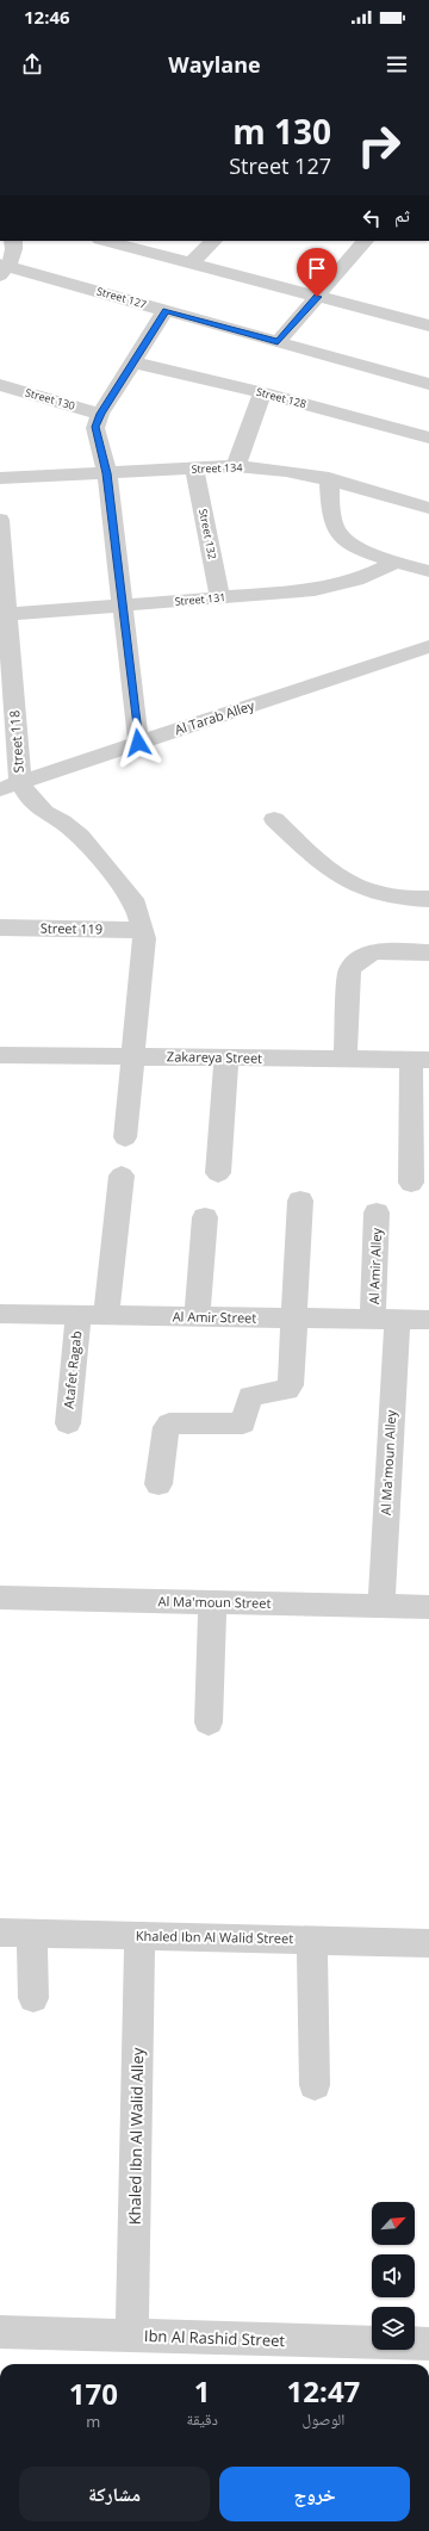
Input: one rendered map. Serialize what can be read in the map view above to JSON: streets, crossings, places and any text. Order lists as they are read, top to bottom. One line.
{"streets":{"street":["Street 127","Street 128","Street 130","Street 134","Street 132","Street 131","Al Tarab Alley","Street 118","Street 119","Zakareya Street","Al Amir Alley","Al Amir Street","Atafet Ragab","Al Ma'moun Alley","Al Ma'moun Street","Khaled Ibn Al Walid Street","Khaled Ibn Al Walid Alley","Ibn Al Rashid Street"]},"crossings":[["Street 134","Street 132"],["Street 132","Street 131"],["Street 131","Street 118"],["Al Tarab Alley","Street 118"],["Street 118","Street 119"],["Street 118","Zakareya Street"],["Al Amir Alley","Al Amir Street"],["Al Amir Alley","Al Ma'moun Alley"],["Al Amir Street","Atafet Ragab"],["Al Amir Street","Al Ma'moun Alley"],["Al Ma'moun Alley","Al Ma'moun Street"],["Khaled Ibn Al Walid Street","Khaled Ibn Al Walid Alley"],["Khaled Ibn Al Walid Alley","Ibn Al Rashid Street"]],"north":"top right","page":{"status":"12:46","header":"Waylane","turn":["130 m","Street 127"],"then":"ثم","eta":["12:47","الوصول","1","دقيقة","170","m"],"buttons":["خروج","مشاركة"]}}
